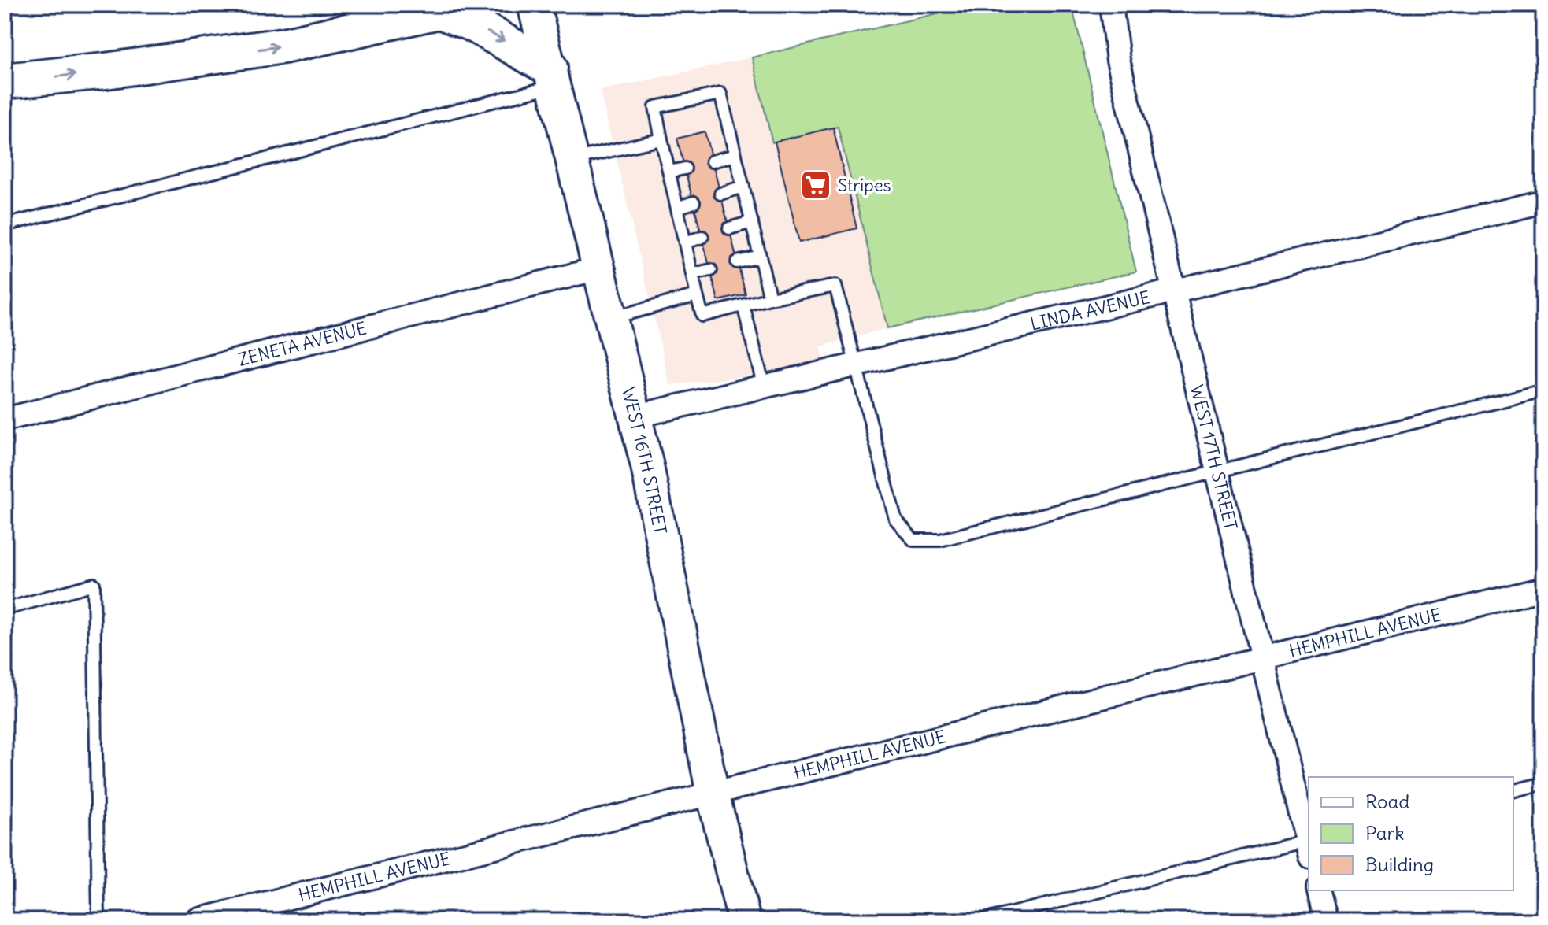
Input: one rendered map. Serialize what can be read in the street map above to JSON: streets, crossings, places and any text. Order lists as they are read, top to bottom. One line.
{"streets":{"main road":["WEST 16TH STREET"],"street":["LINDA AVENUE","ZENETA AVENUE","WEST 17TH STREET","HEMPHILL AVENUE"]},"crossings":[["LINDA AVENUE","WEST 17TH STREET"],["LINDA AVENUE","WEST 16TH STREET"],["ZENETA AVENUE","WEST 16TH STREET"],["WEST 17TH STREET","HEMPHILL AVENUE"],["WEST 16TH STREET","HEMPHILL AVENUE"]],"places":{"supermarket":["Stripes"]},"legend":["Road","Park","Building"]}
